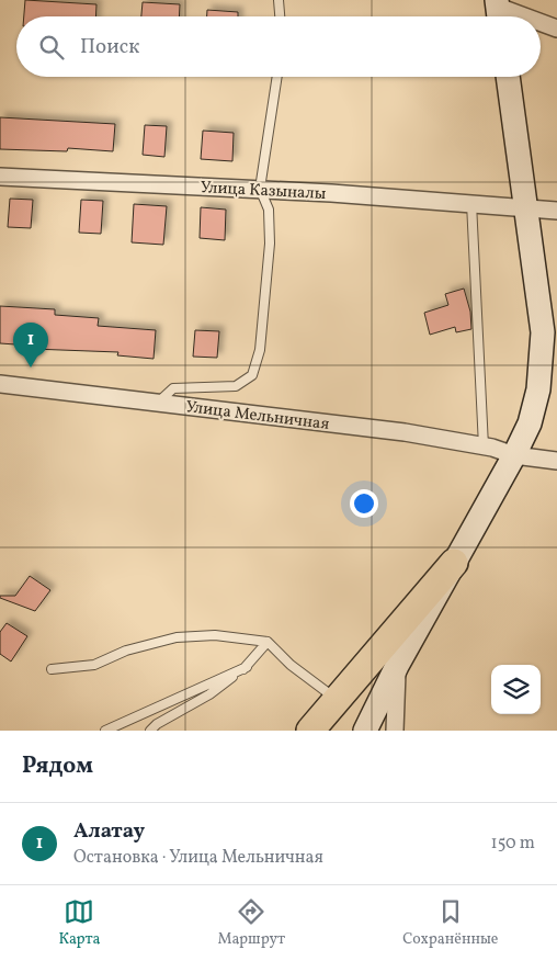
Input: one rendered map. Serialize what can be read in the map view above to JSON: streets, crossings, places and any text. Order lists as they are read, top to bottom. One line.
{"streets":{"street":["Улица Казыналы","Улица Мельничная"]},"page":{"search":"Поиск","pins":"1","heading":"Рядом","list":[{"mark":"1","name":"Алатау","note":"Остановка · Улица Мельничная","value":"150 m"}],"nav":["Карта","Маршрут","Сохранённые"]}}
